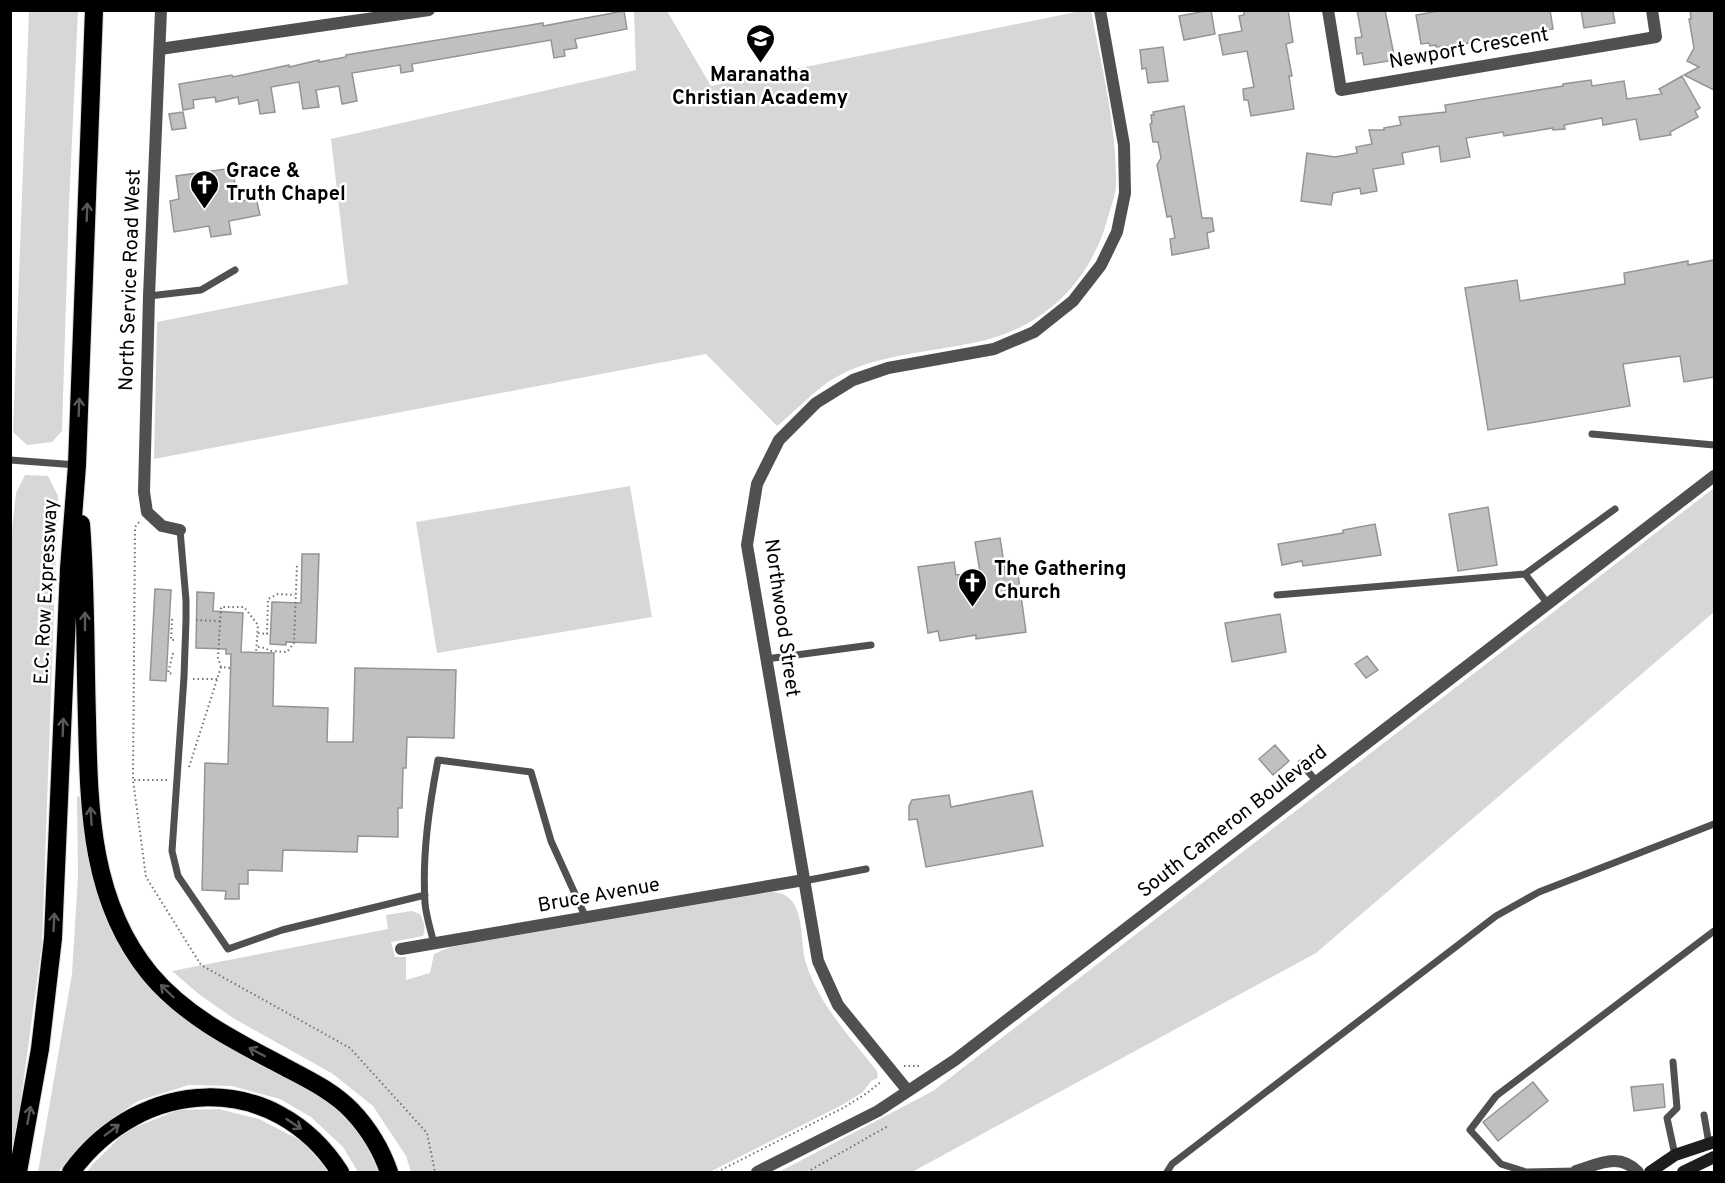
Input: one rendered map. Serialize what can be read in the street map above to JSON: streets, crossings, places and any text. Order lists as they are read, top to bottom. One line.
{"streets":{"highway":["E.C. Row Expressway"],"street":["Newport Crescent","North Service Road West","Northwood Street","South Cameron Boulevard","Bruce Avenue"]},"crossings":[["Northwood Street","South Cameron Boulevard"],["Northwood Street","Bruce Avenue"]],"one_way":["E.C. Row Expressway"],"places":{"school or university":["Maranatha Christian Academy"],"church":["Grace & Truth Chapel","The Gathering Church"]}}
